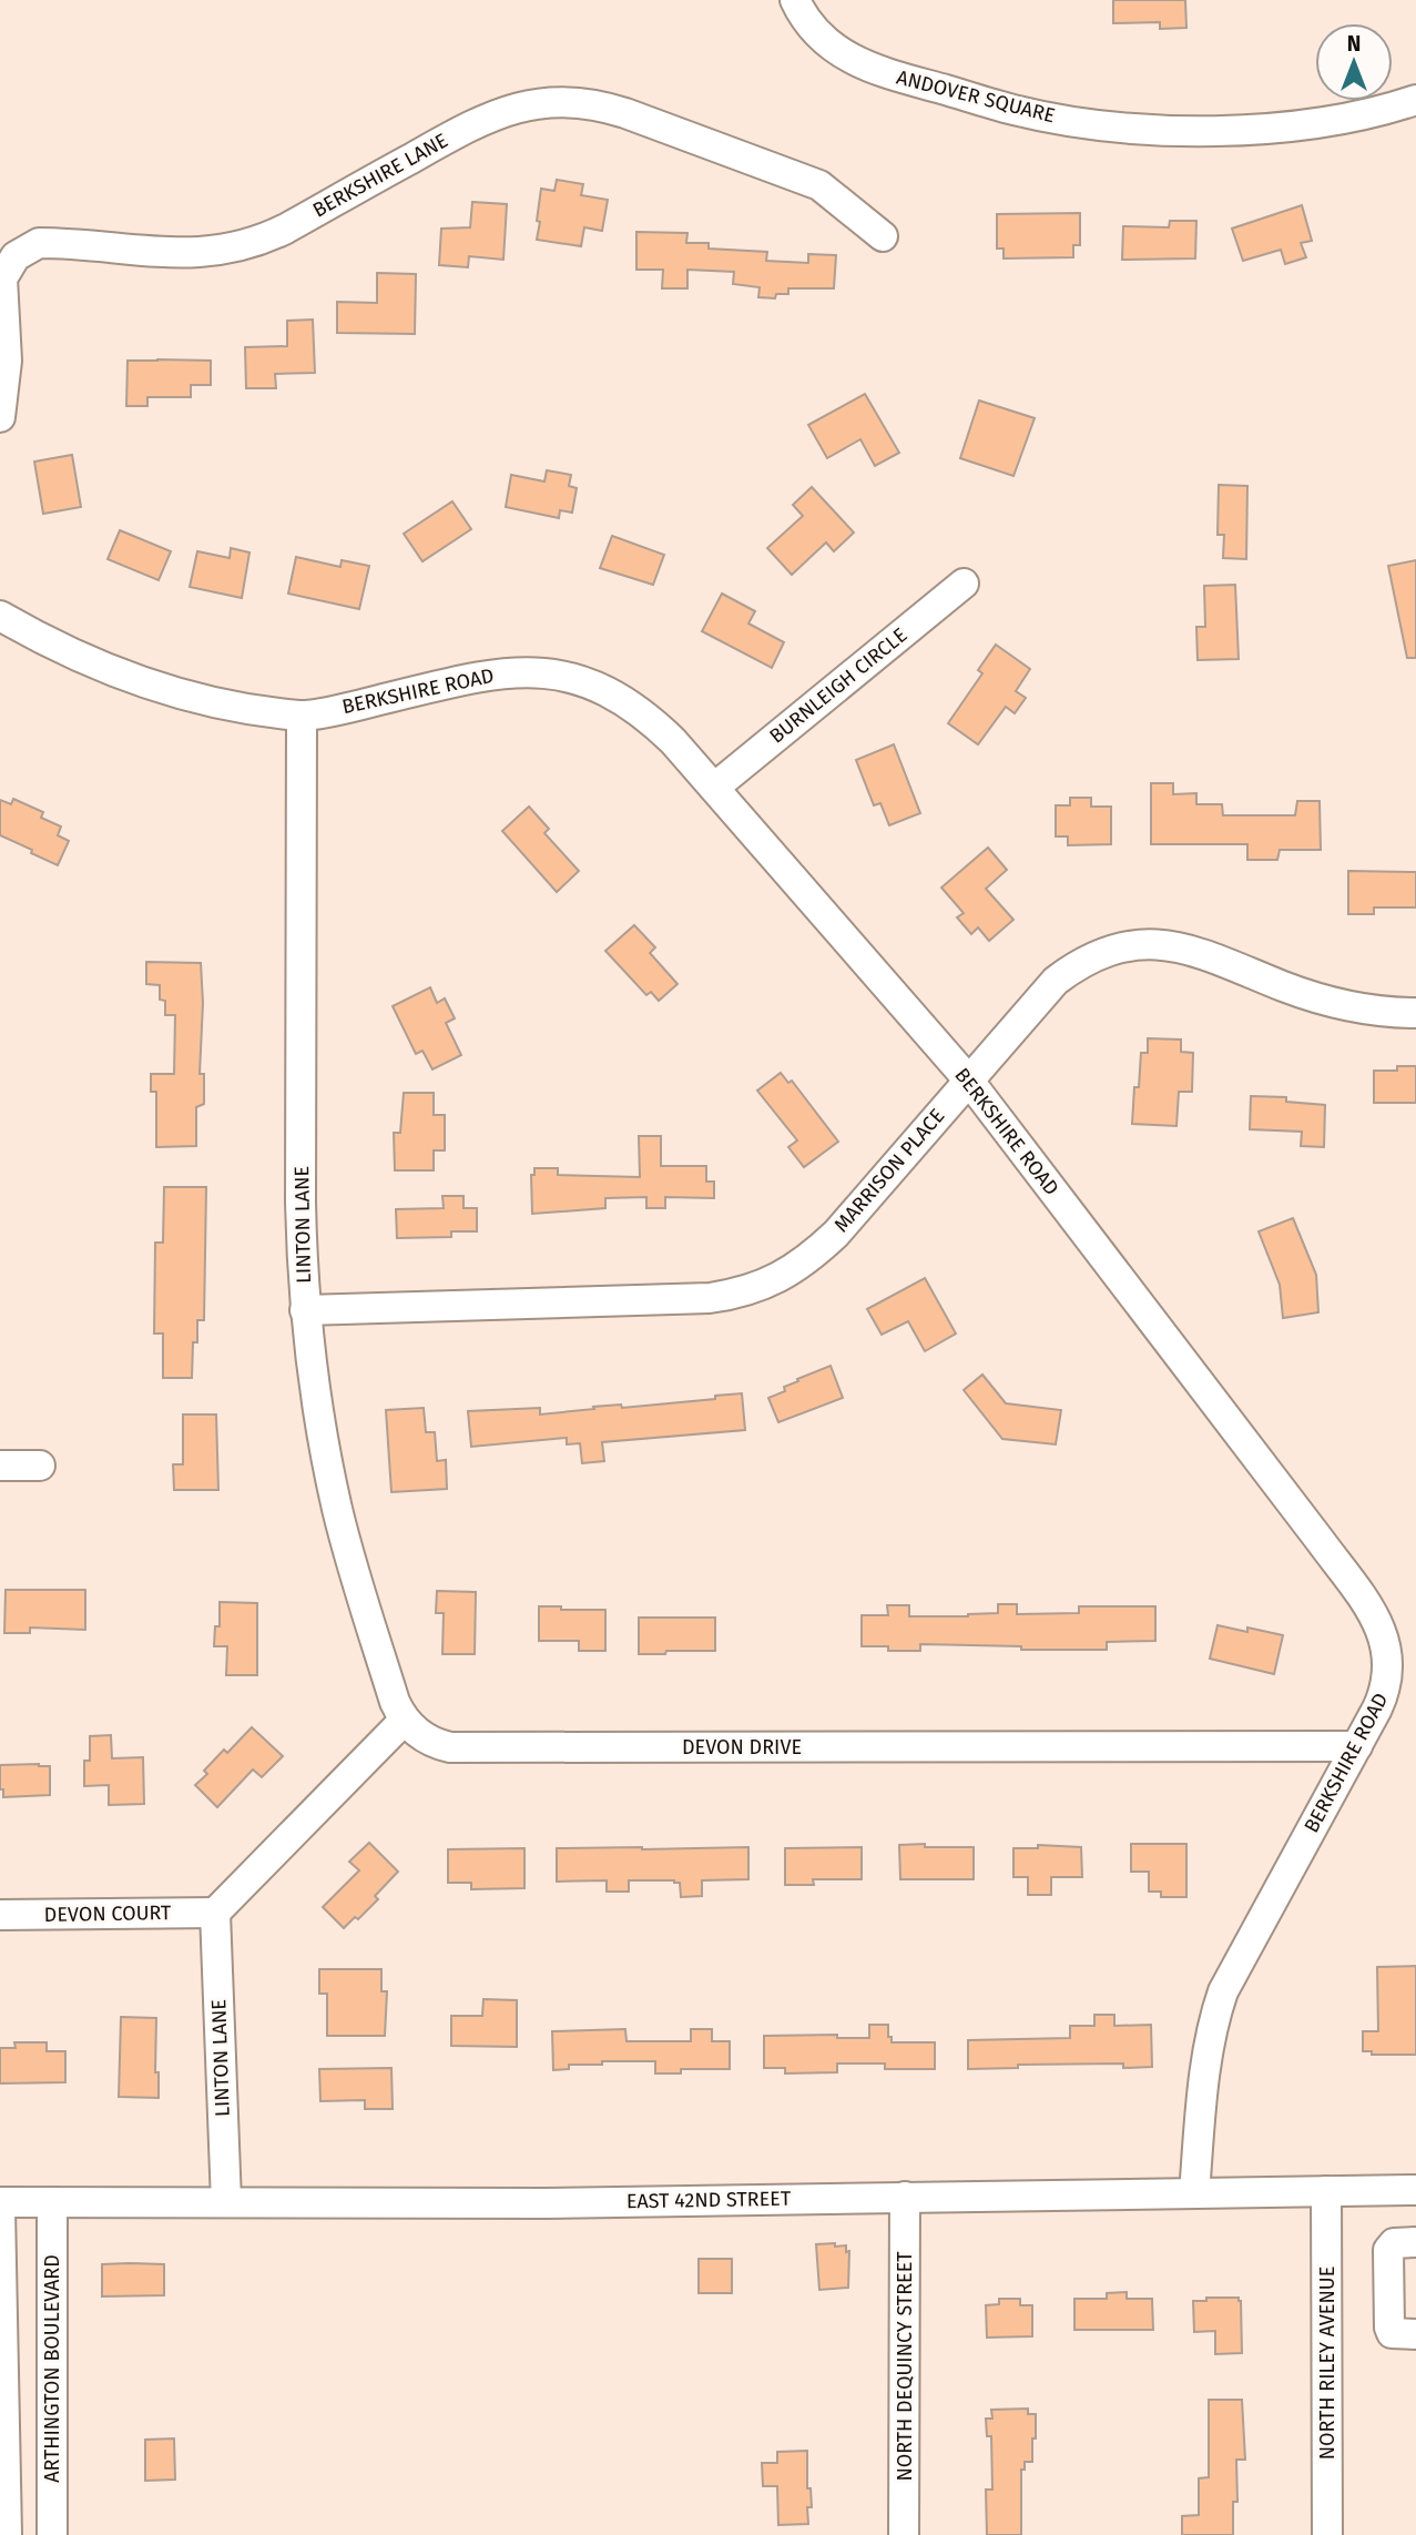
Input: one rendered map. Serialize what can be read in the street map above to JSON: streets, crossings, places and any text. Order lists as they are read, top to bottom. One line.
{"streets":{"street":["ANDOVER SQUARE","BERKSHIRE LANE","BURNLEIGH CIRCLE","BERKSHIRE ROAD","MARRISON PLACE","LINTON LANE","DEVON DRIVE","DEVON COURT","EAST 42ND STREET","NORTH RILEY AVENUE","NORTH DEQUINCY STREET","ARTHINGTON BOULEVARD"]},"crossings":[["BURNLEIGH CIRCLE","BERKSHIRE ROAD"],["BERKSHIRE ROAD","MARRISON PLACE"],["BERKSHIRE ROAD","LINTON LANE"],["BERKSHIRE ROAD","DEVON DRIVE"],["BERKSHIRE ROAD","EAST 42ND STREET"],["MARRISON PLACE","LINTON LANE"],["LINTON LANE","DEVON DRIVE"],["LINTON LANE","DEVON COURT"],["LINTON LANE","EAST 42ND STREET"],["EAST 42ND STREET","NORTH RILEY AVENUE"],["EAST 42ND STREET","NORTH DEQUINCY STREET"],["EAST 42ND STREET","ARTHINGTON BOULEVARD"]],"north":"top"}
